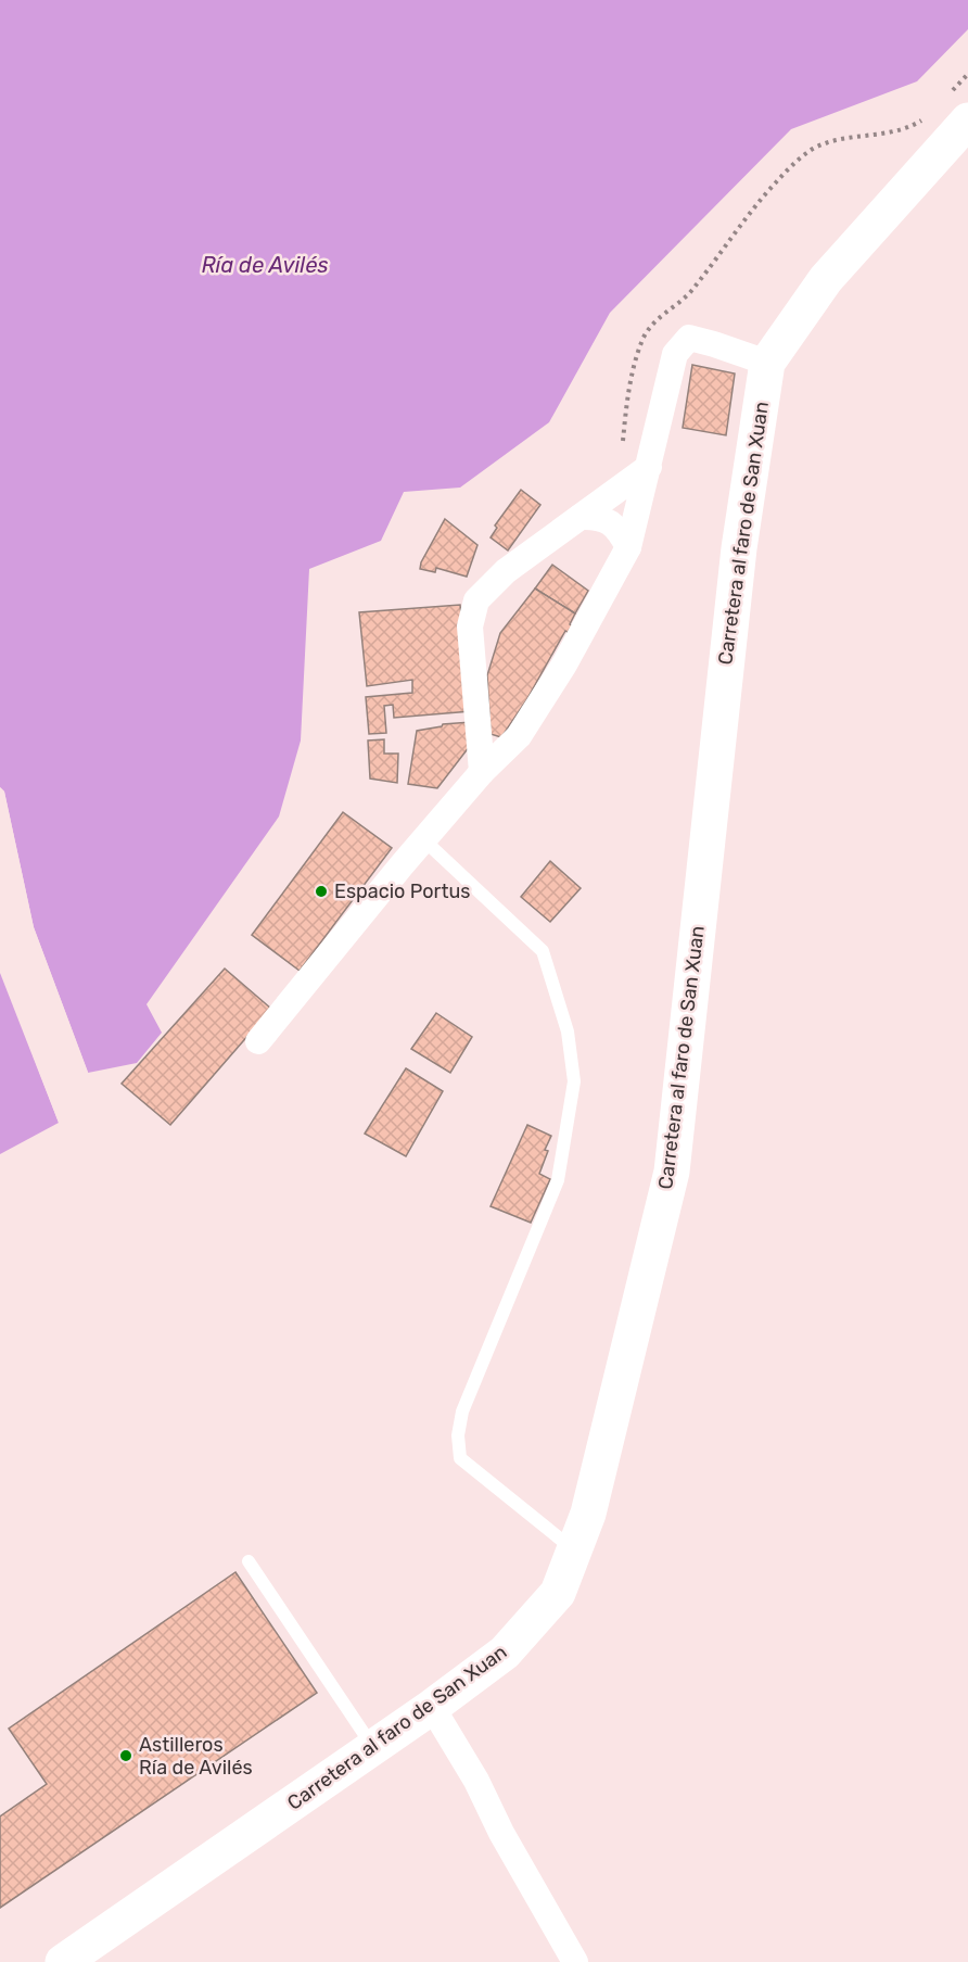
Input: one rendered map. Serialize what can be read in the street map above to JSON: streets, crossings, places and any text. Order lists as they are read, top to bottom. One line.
{"streets":{"street":["Carretera al faro de San Xuan"]},"water":["Ría de Avilés"],"places":["Espacio Portus","Astilleros Ría de Avilés"]}
